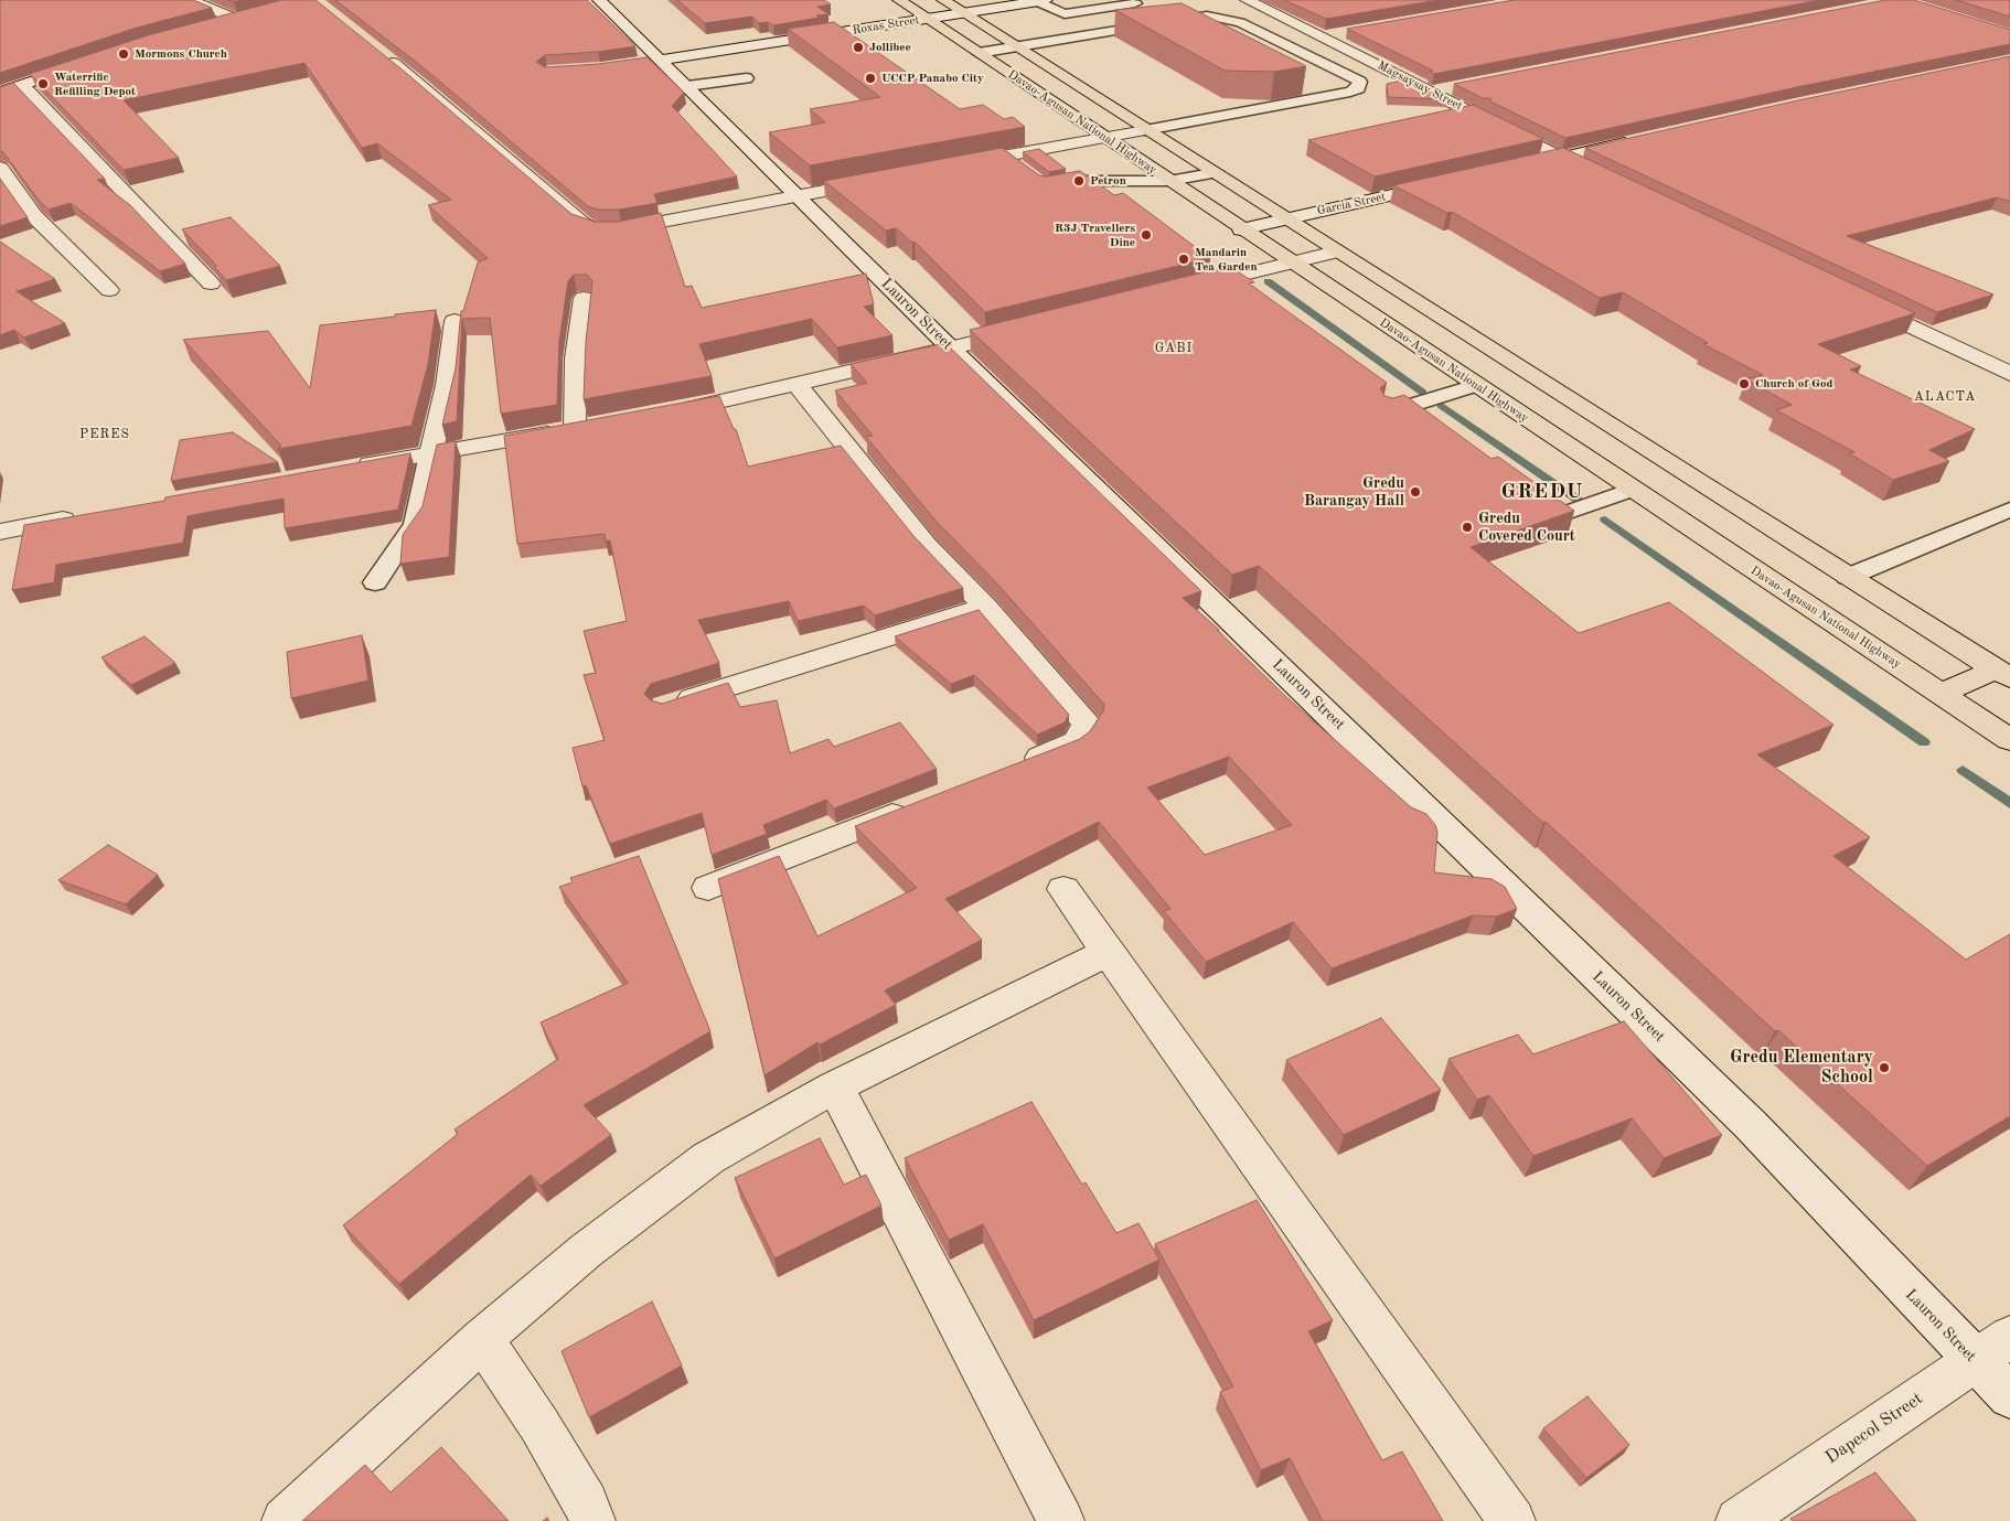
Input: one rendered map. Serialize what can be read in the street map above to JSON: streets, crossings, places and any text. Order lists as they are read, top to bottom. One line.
{"streets":{"highway":["Davao-Agusan National Highway"],"street":["Roxas Street","Magsaysay Street","Garcia Street","Lauron Street","Dapecol Street"]},"crossings":[["Roxas Street","Davao-Agusan National Highway"],["Roxas Street","Lauron Street"],["Davao-Agusan National Highway","Garcia Street"],["Lauron Street","Dapecol Street"]],"districts":["GABI","ALACTA","PERES","GREDU"],"places":["Jollibee","Mormons Church","UCCP Panabo City","Waterrific Refilling Depot","Petron","R3J Travellers Dine","Mandarin Tea Garden","Church of God","Gredu Barangay Hall","Gredu Covered Court","Gredu Elementary School"]}
